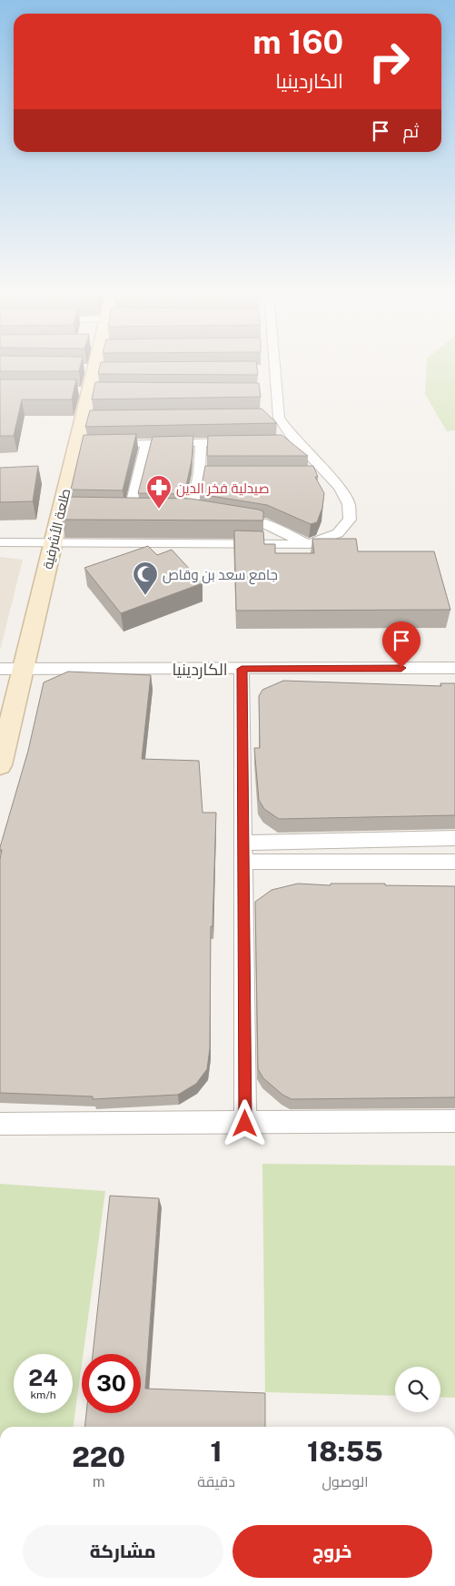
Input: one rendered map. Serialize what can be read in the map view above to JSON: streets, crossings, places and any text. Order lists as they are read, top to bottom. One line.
{"streets":{"main road":["طلعة الأشرفية"],"street":["الكاردينيا"]},"crossings":[["طلعة الأشرفية","الكاردينيا"]],"places":{"pharmacy":["صيدلية فخر الدين"],"mosque":["جامع سعد بن وقاص"]},"page":{"turn":["160 m","الكاردينيا"],"then":"ثم","speed":"24 km/h","limit":"30","eta":["18:55","الوصول","1","دقيقة","220","m"],"buttons":["خروج","مشاركة"]}}
